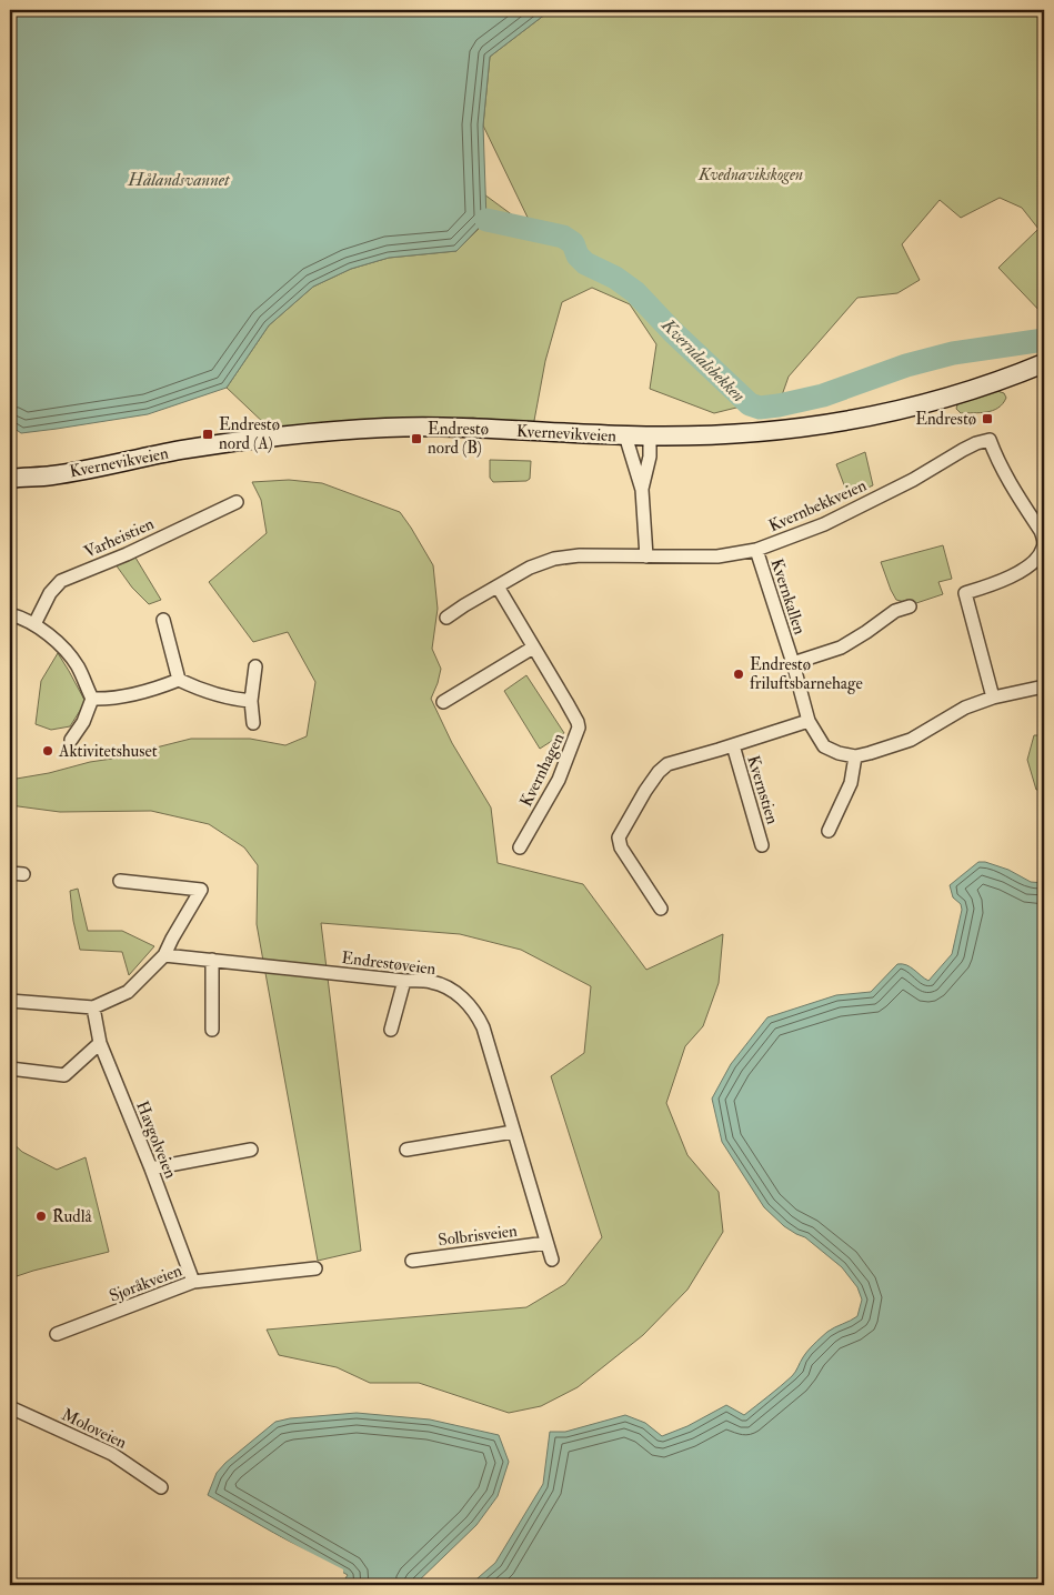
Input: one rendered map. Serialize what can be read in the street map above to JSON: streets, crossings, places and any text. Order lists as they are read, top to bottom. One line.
{"streets":{"main road":["Kvernevikveien"],"street":["Kvernbekkveien","Varheistien","Kvernkallen","Kvernhagen","Kvernstien","Endrestøveien","Havgolveien","Solbrisveien","Sjøråkveien","Moloveien"]},"crossings":[["Kvernbekkveien","Kvernkallen"],["Kvernbekkveien","Kvernhagen"],["Kvernkallen","Kvernstien"],["Endrestøveien","Solbrisveien"],["Havgolveien","Sjøråkveien"]],"water":["Hålandsvannet","Kverndalsbekken"],"parks":["Kvednavikskogen"],"places":{"transit":["Endrestø","Endrestø nord (A)","Endrestø nord (B)"],"other":["Endrestø friluftsbarnehage","Aktivitetshuset","Rudlå"]}}
